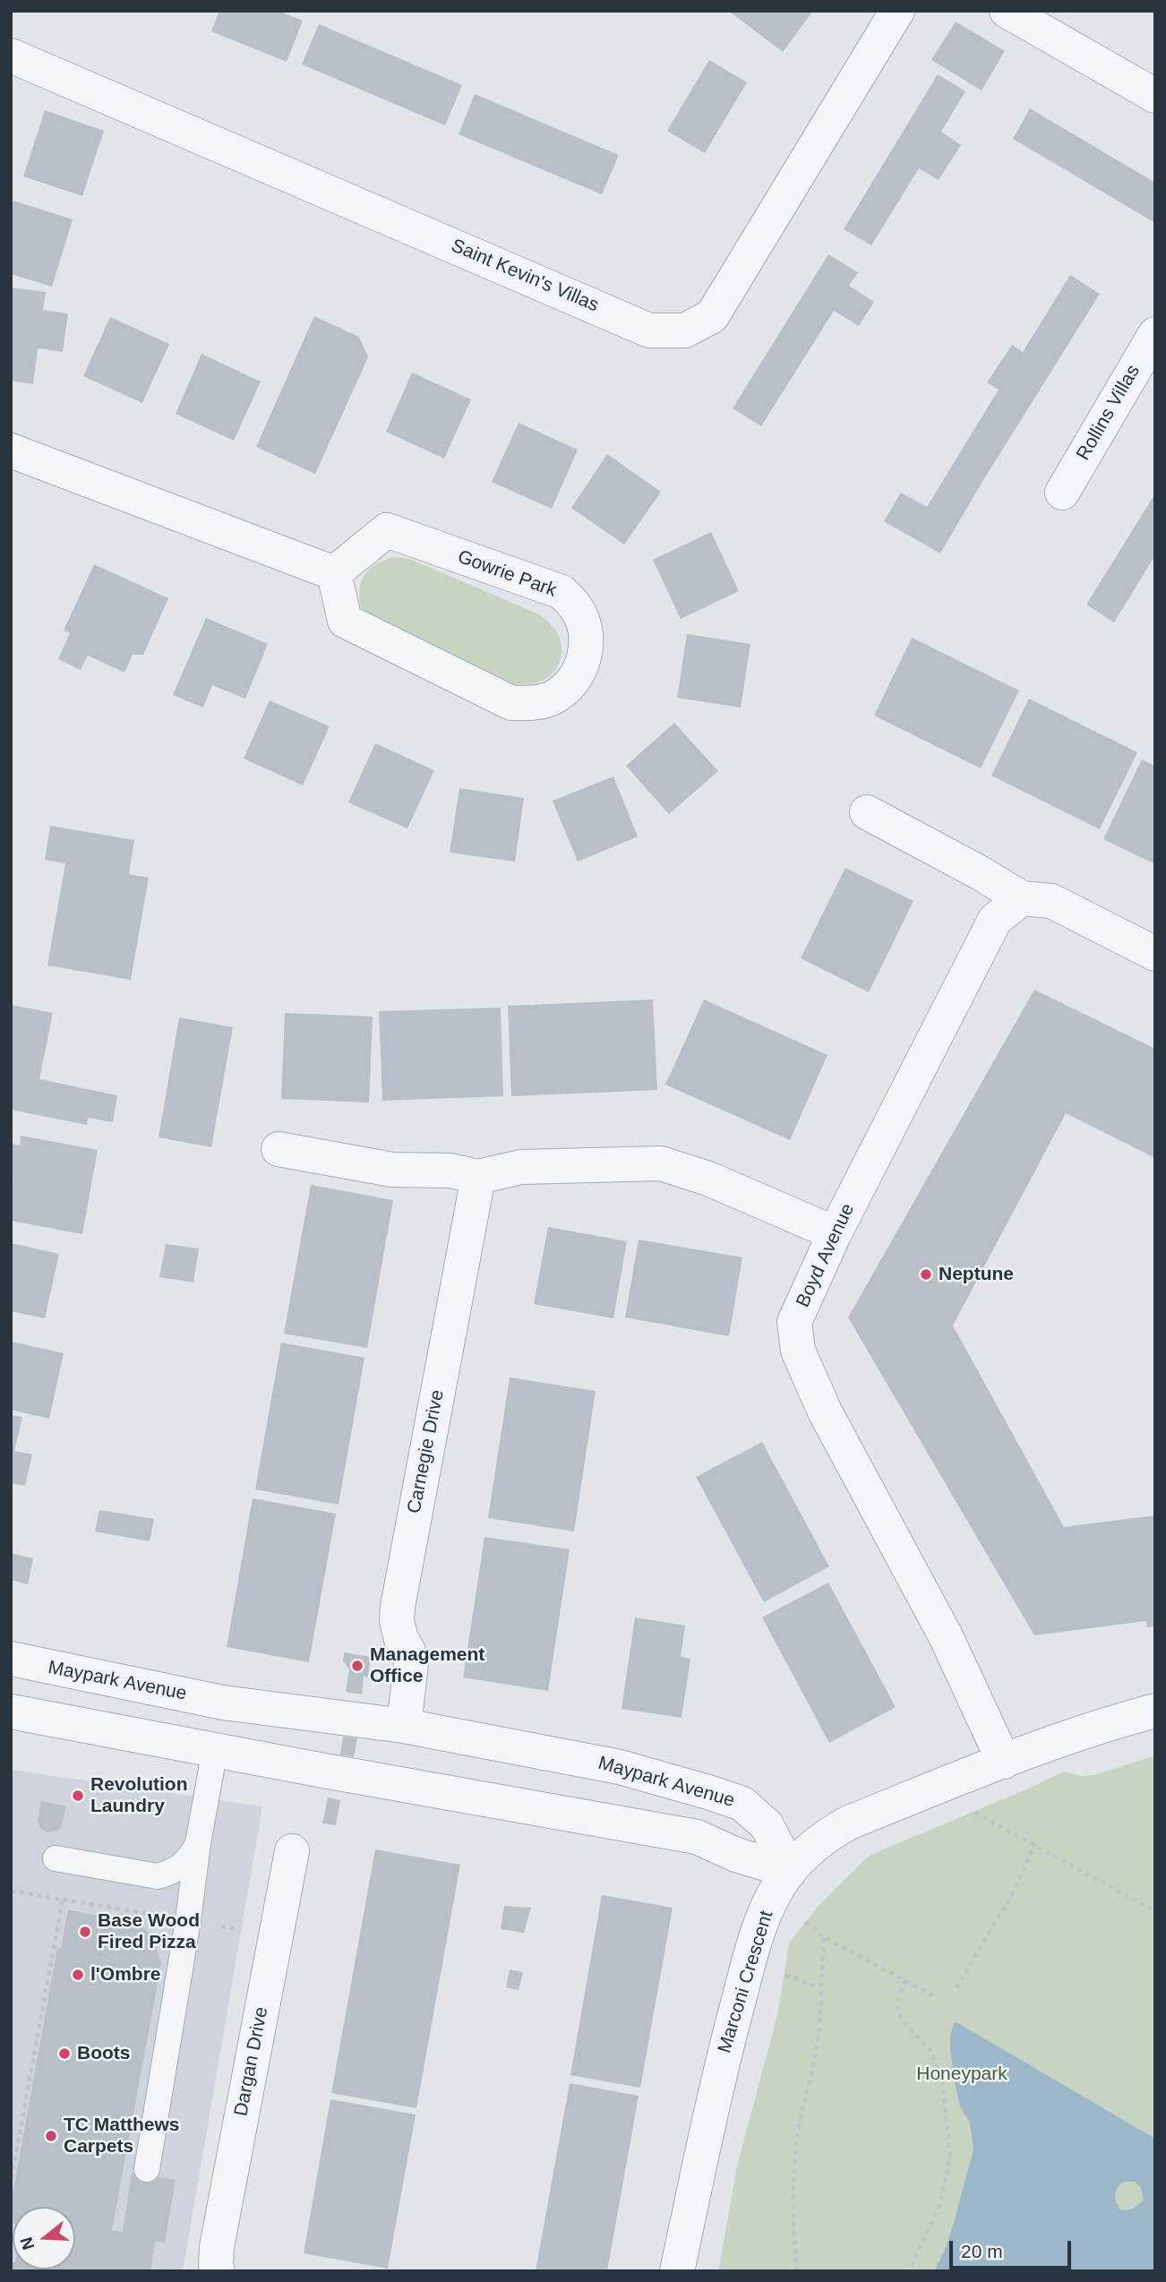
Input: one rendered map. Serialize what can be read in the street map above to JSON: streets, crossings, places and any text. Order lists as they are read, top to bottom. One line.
{"streets":{"street":["Saint Kevin's Villas","Rollins Villas","Gowrie Park","Boyd Avenue","Carnegie Drive","Maypark Avenue","Marconi Crescent","Dargan Drive"]},"crossings":[["Boyd Avenue","Marconi Crescent"],["Carnegie Drive","Maypark Avenue"],["Maypark Avenue","Marconi Crescent"]],"parks":["Honeypark"],"places":["Neptune","Management Office","Revolution Laundry","Base Wood Fired Pizza","l'Ombre","Boots","TC Matthews Carpets"],"scale_bar":"20 m","north":"left"}
